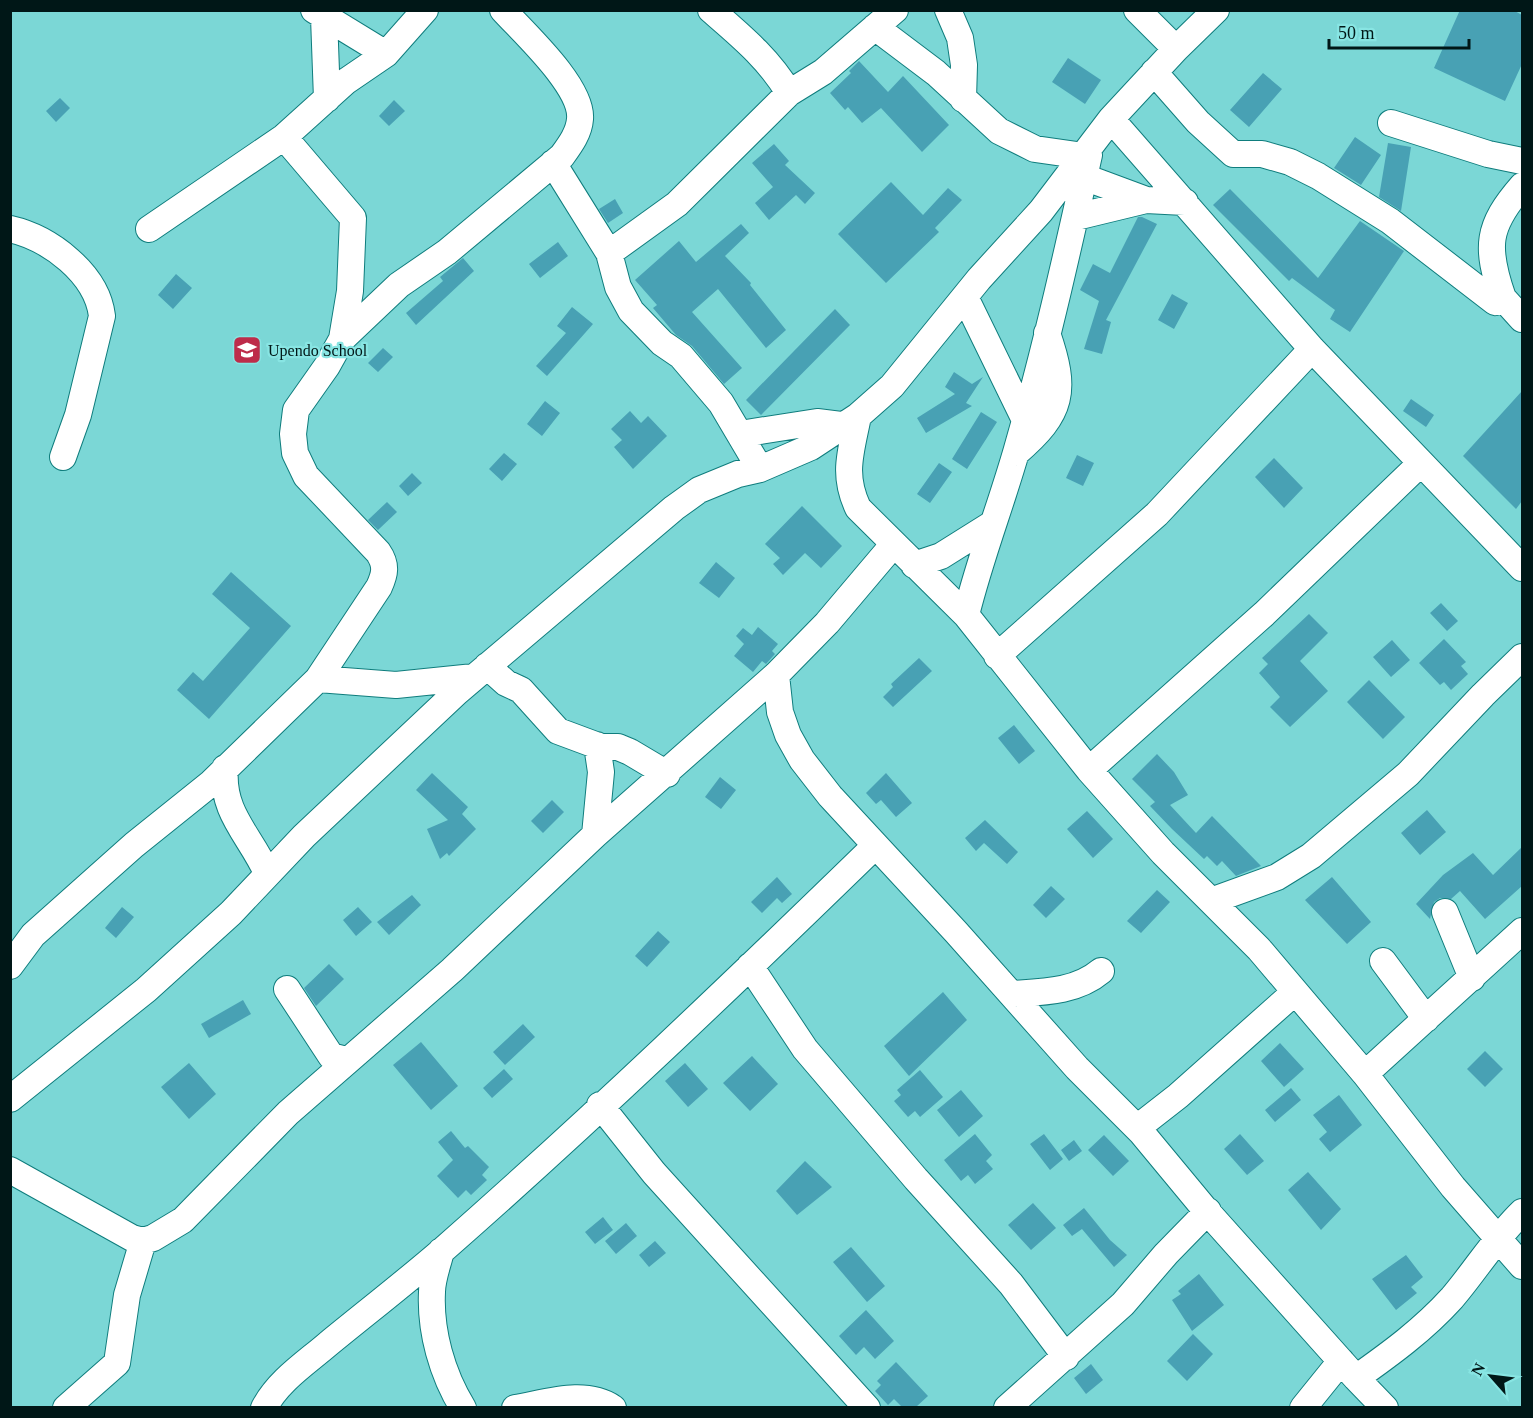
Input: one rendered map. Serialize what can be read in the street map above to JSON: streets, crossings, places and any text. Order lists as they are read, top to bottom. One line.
{"places":{"school or university":["Upendo School"]},"scale_bar":"50 m","north":"top left"}
